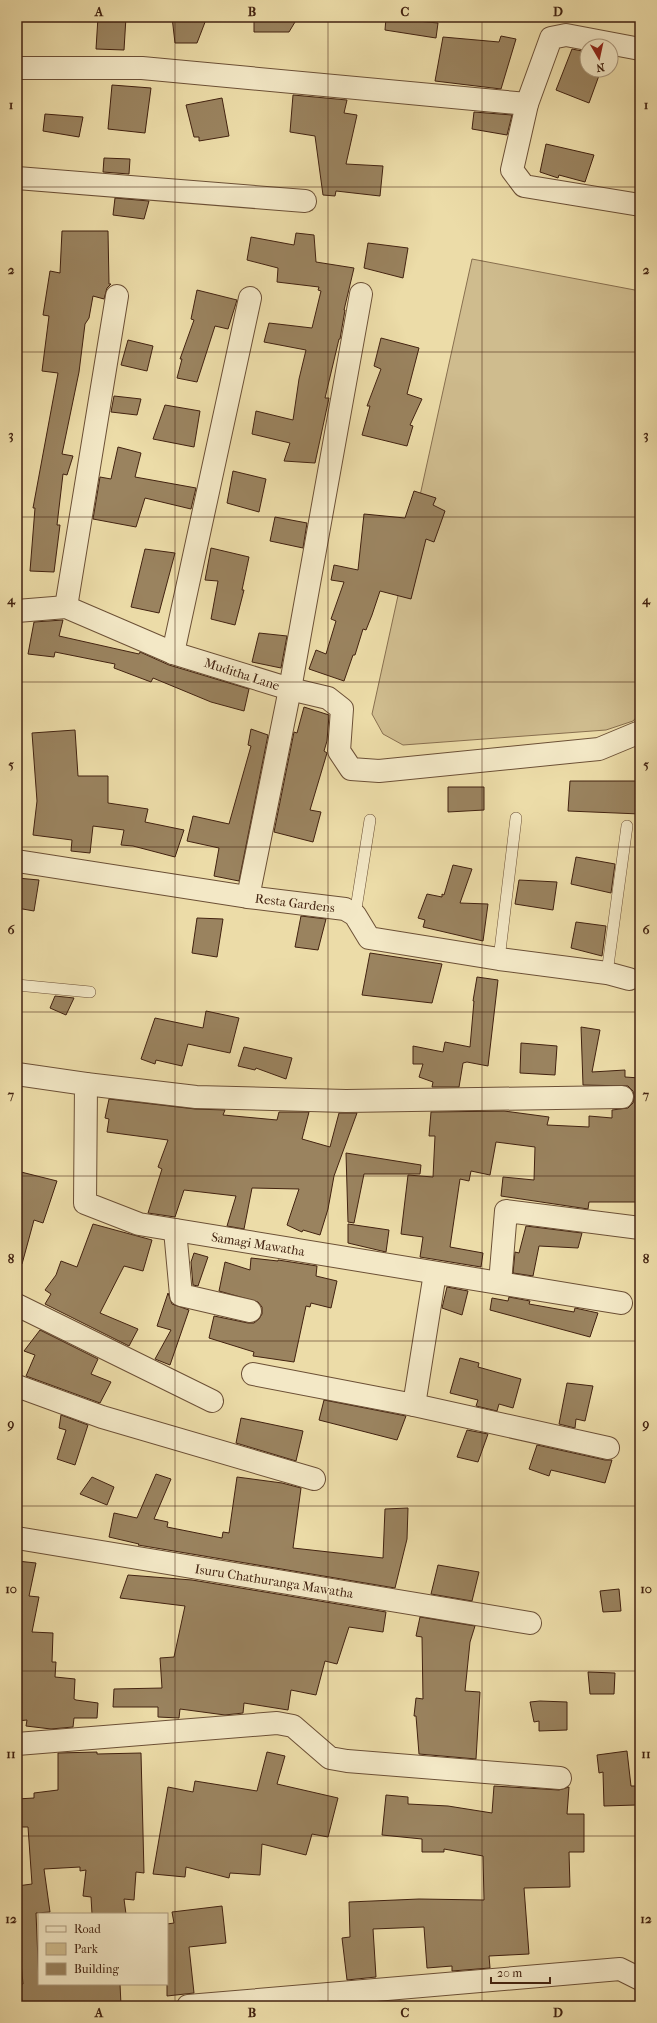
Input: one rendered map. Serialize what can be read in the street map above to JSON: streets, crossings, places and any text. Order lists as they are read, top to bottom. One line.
{"streets":{"street":["Muditha Lane","Resta Gardens","Samagi Mawatha","Isuru Chathuranga Mawatha"]},"crossings":[["Muditha Lane","Resta Gardens"]],"legend":["Road","Park","Building"],"scale_bar":"20 m","north":"bottom","grid":{"columns":["A","B","C","D"],"rows":["1","2","3","4","5","6","7","8","9","10","11","12"]}}
